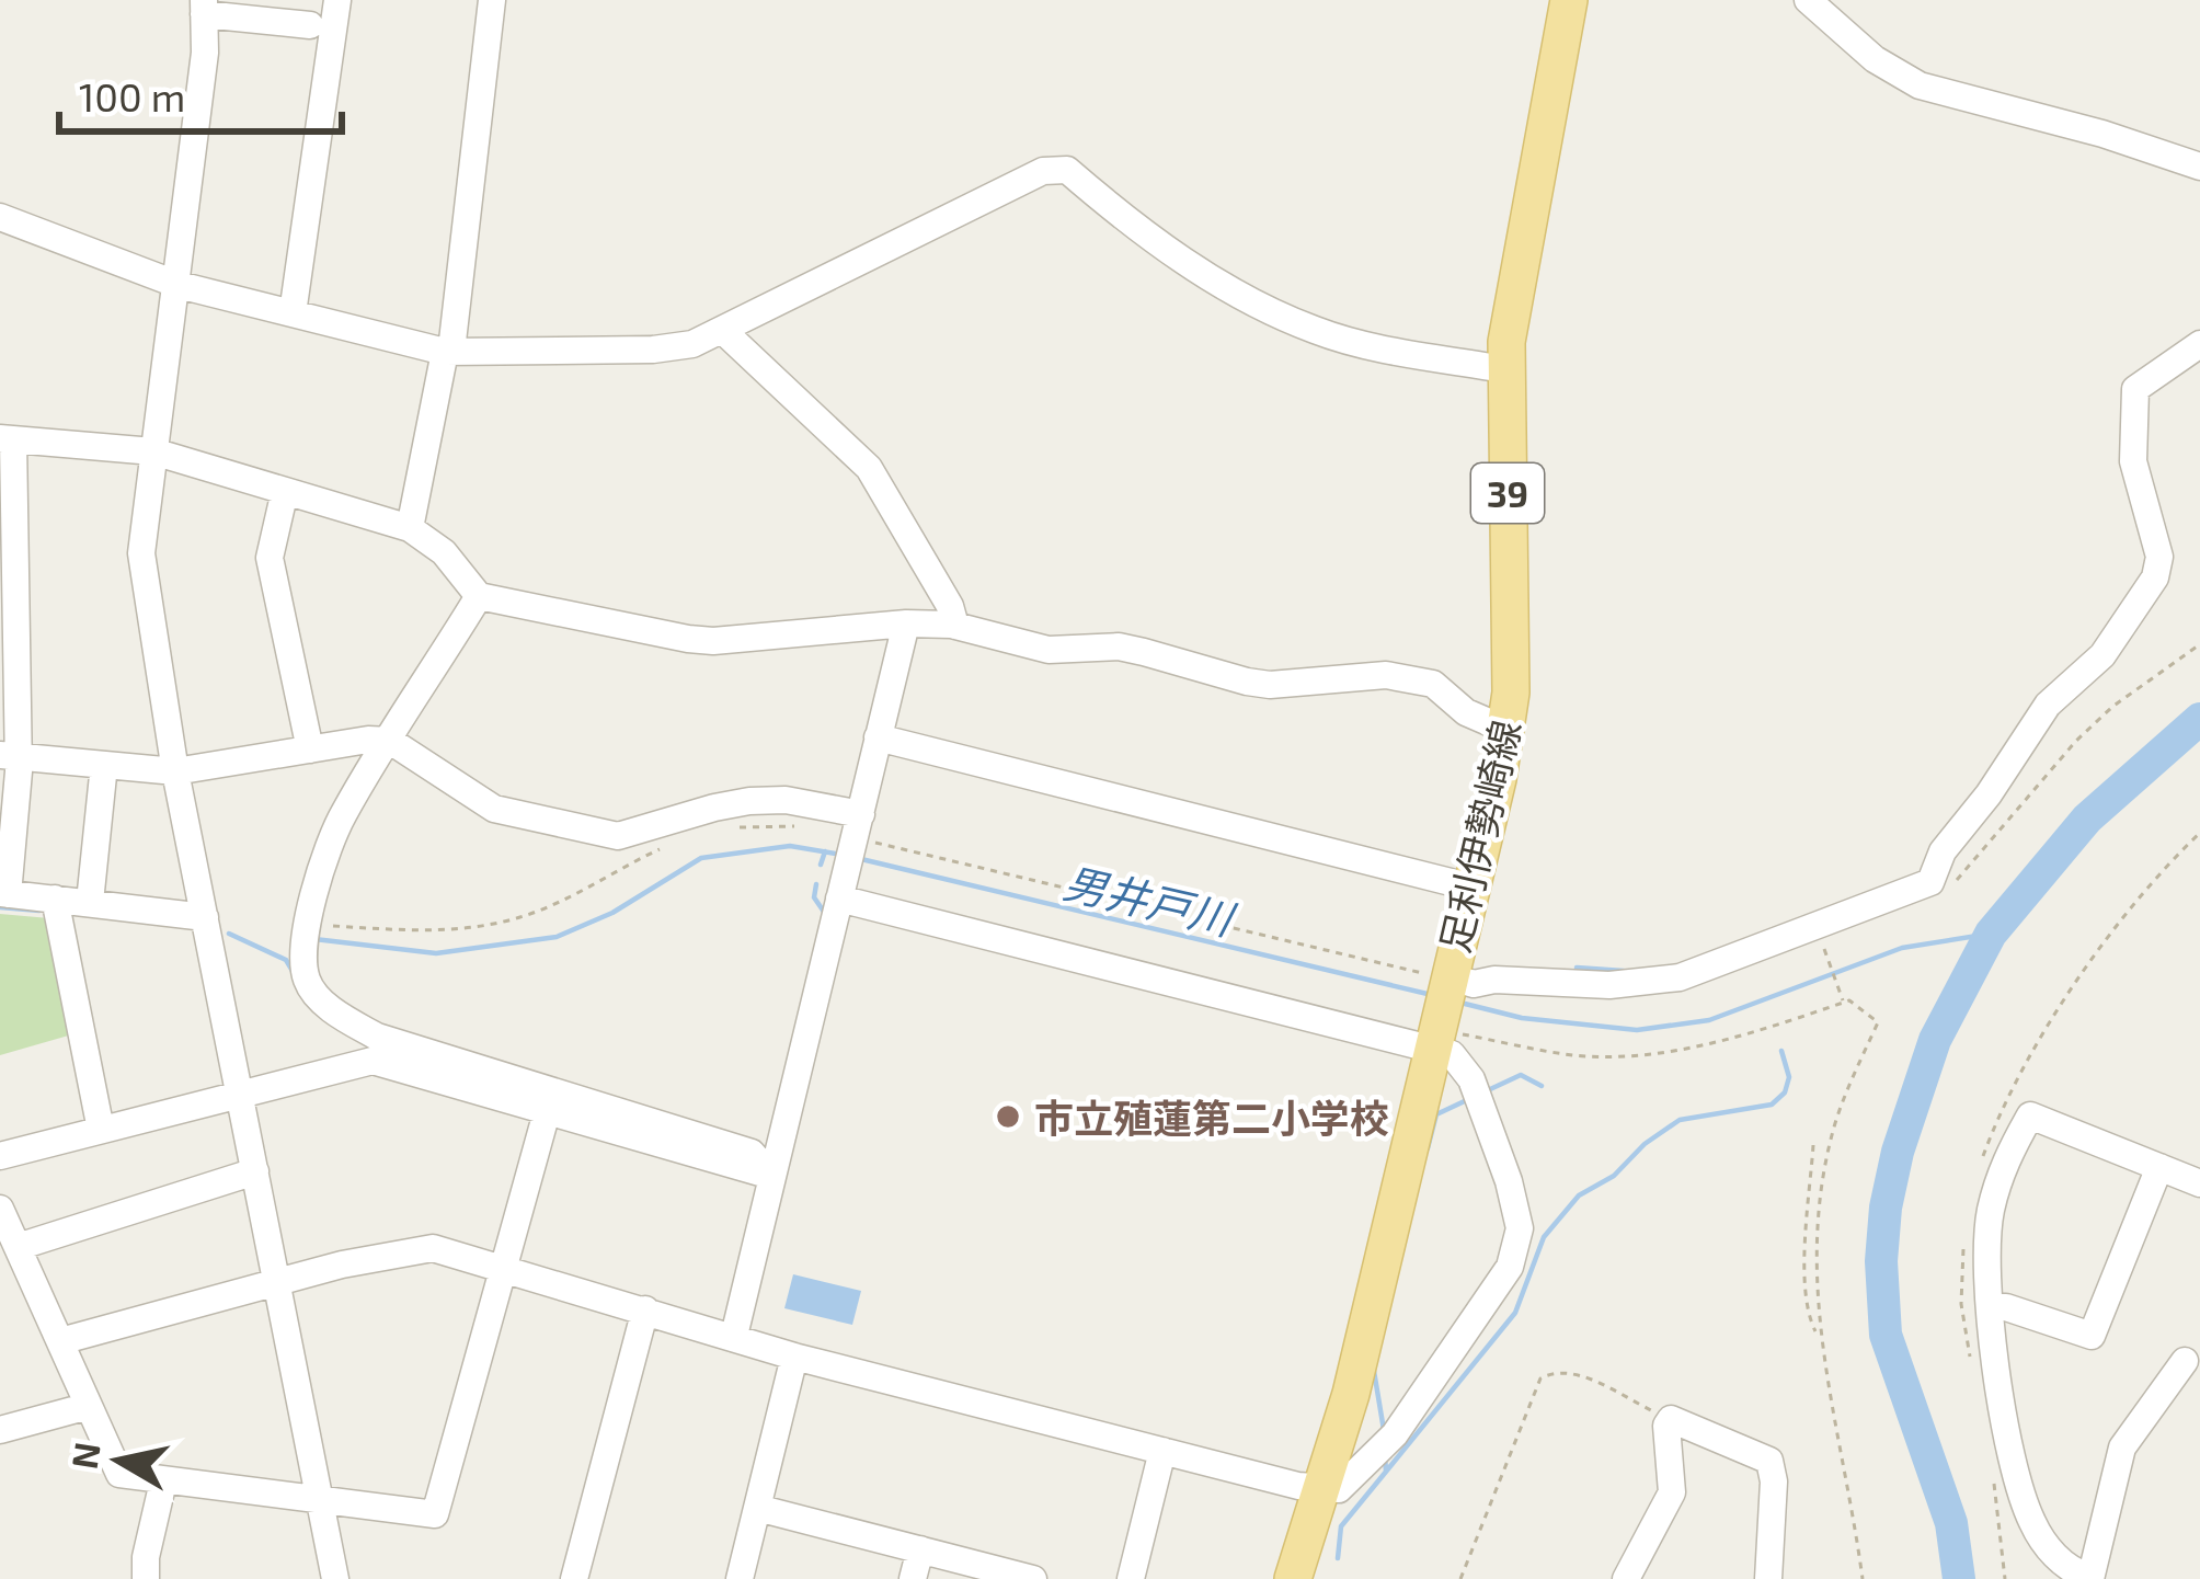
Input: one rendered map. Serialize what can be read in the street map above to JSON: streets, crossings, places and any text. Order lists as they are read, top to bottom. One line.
{"streets":{"main road":["39","足利伊勢崎線"]},"water":["男井戸川"],"places":["市立殖蓮第二小学校"],"scale_bar":"100 m","north":"left"}
